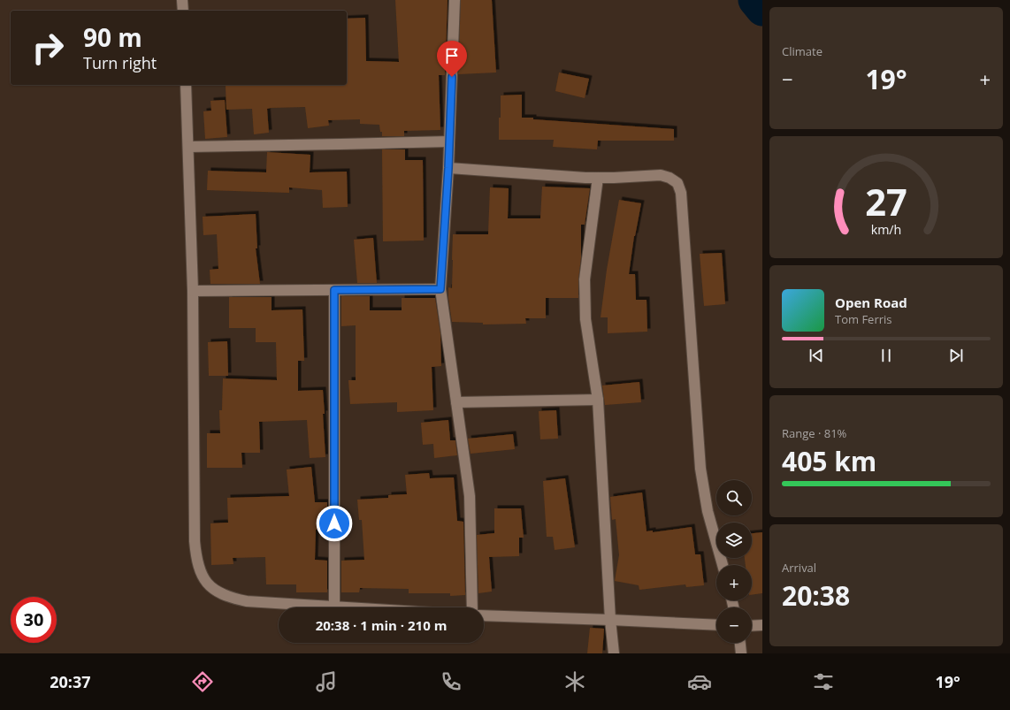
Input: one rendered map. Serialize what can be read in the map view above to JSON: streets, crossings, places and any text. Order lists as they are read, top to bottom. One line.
{"page":{"tile":["Climate",["Range · 81%","405 km"],["Arrival","20:38"]],"turn":["90 m","Turn right"],"heat":["−","19°","+"],"song":["Open Road","Tom Ferris"],"map_buttons":["+","−"],"limit":"30","trip":"20:38 · 1 min · 210 m","tabs":["20:37","19°"],"gauge":["27","km/h"]}}
